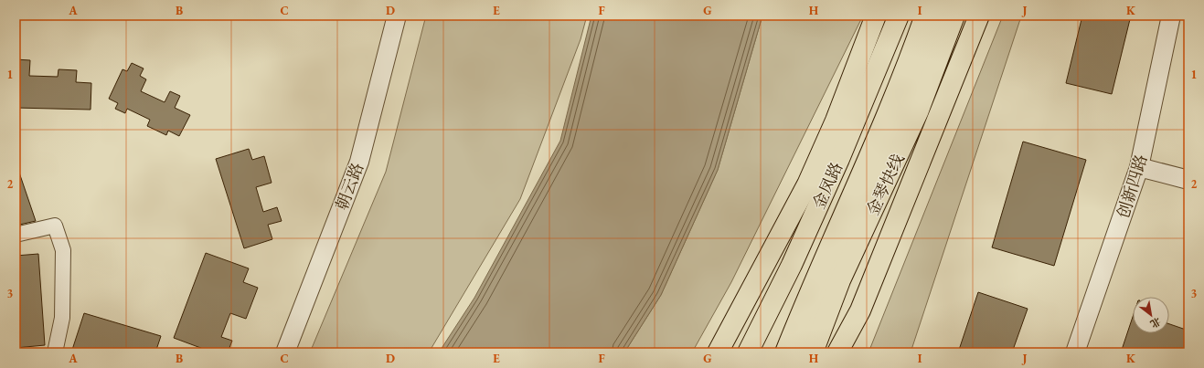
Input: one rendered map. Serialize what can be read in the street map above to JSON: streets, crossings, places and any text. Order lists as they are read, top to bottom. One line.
{"streets":{"main road":["金琴快线","金凤路"],"street":["朝云路","创新四路"]},"north":"bottom right","grid":{"columns":["A","B","C","D","E","F","G","H","I","J","K"],"rows":["1","2","3"]}}
